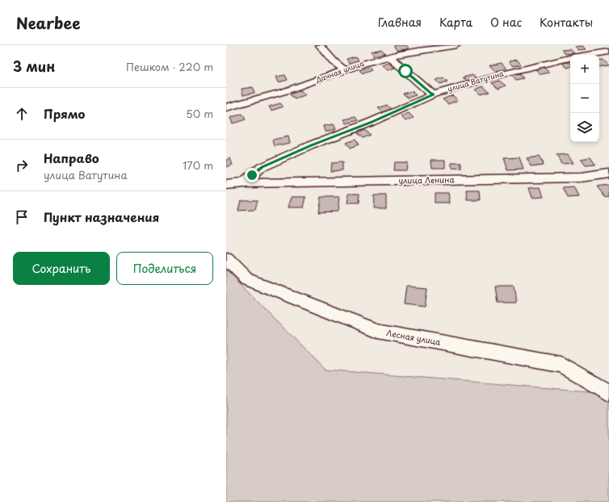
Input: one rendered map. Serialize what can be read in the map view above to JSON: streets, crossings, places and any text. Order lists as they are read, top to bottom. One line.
{"streets":{"street":["Дачная улица","улица Ватутина","улица Ленина","Лесная улица"]},"crossings":[["улица Ватутина","улица Ленина"]],"page":{"header":"Nearbee","nav":["Главная","Карта","О нас","Контакты"],"heading":["3 мин","Пешком · 220 m"],"map_buttons":["+","−"],"list":[["Прямо","50 m"],["Направо","улица Ватутина","170 m"],"Пункт назначения"],"buttons":["Сохранить","Поделиться"]}}
